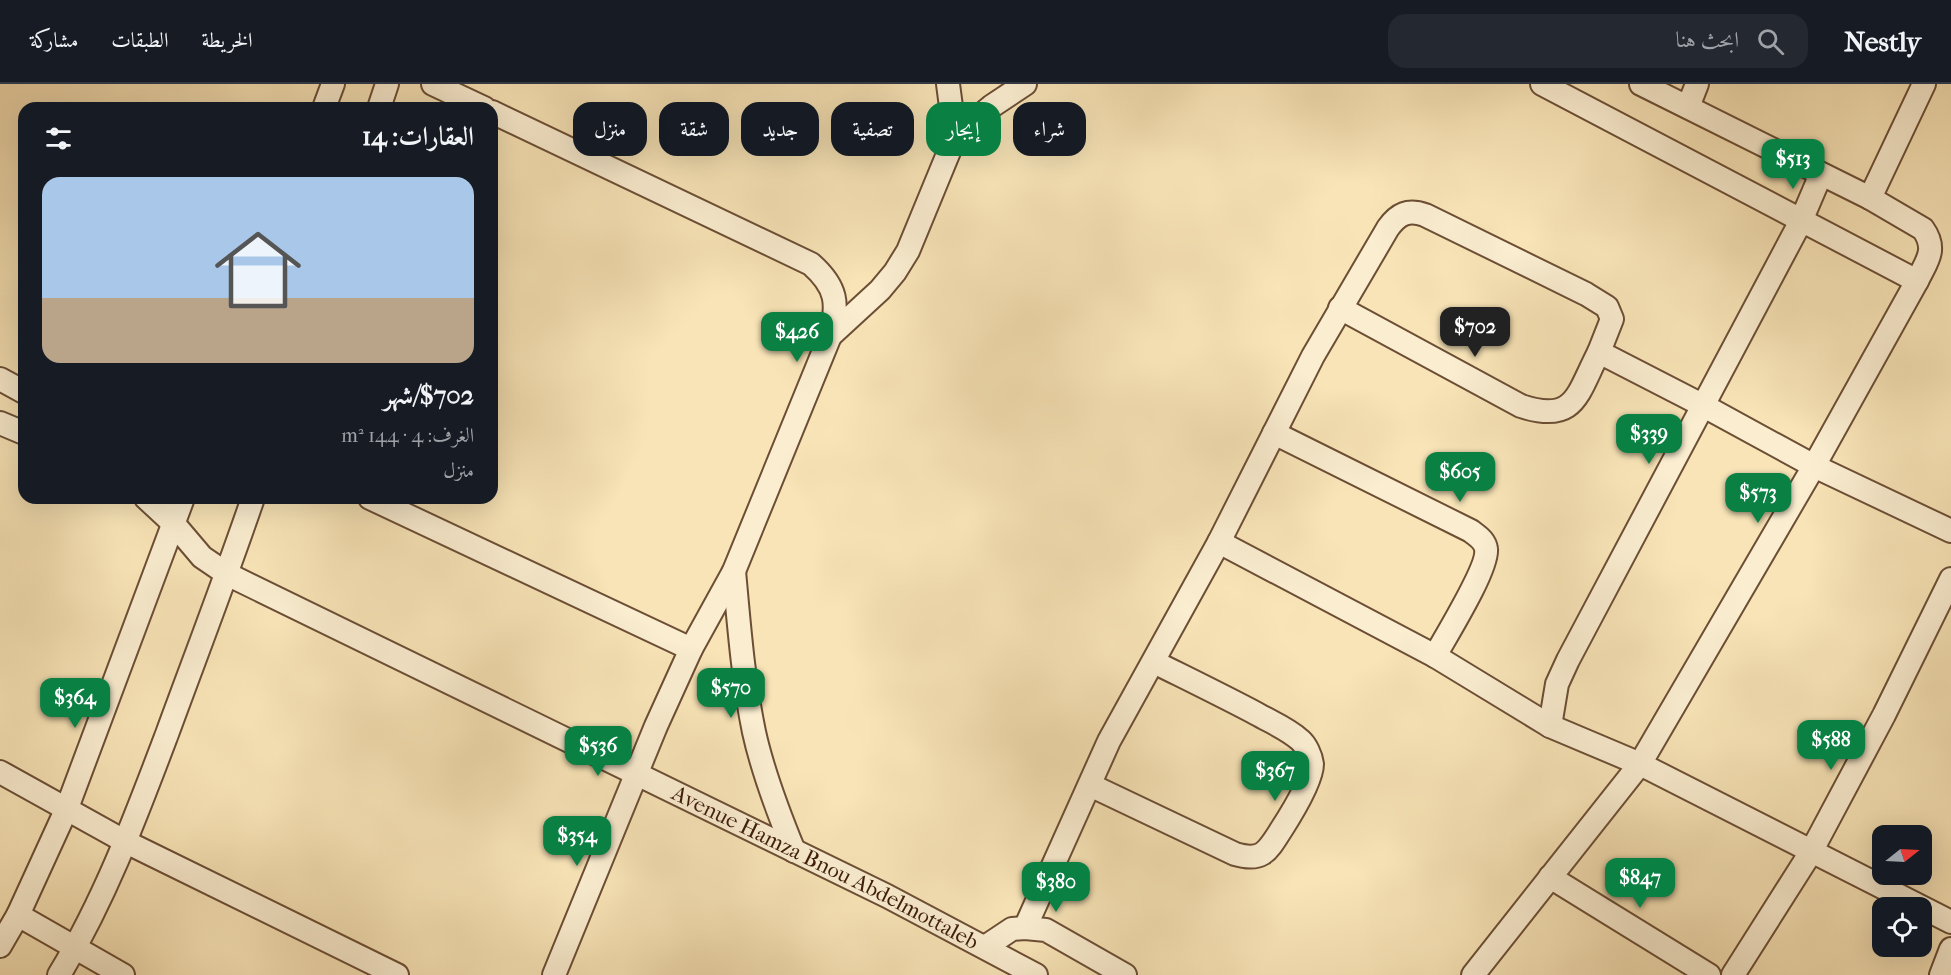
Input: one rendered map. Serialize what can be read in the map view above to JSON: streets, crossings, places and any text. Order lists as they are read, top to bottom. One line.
{"streets":{"street":["Avenue Hamza Bnou Abdelmottaleb"]},"north":"right","page":{"header":"Nestly","search":"ابحث هنا","nav":["الخريطة","الطبقات","مشاركة"],"chip":["شراء","إيجار","تصفية","جديد","شقة","منزل"],"heading":"العقارات: 14","price":["$513","$702","$426","$339","$605","$573","$570","$364","$588","$536","$367","$354","$847","$380"],"list":[{"name":"$702/شهر","note":"الغرف: 4 · 144 m² · منزل"}]}}
